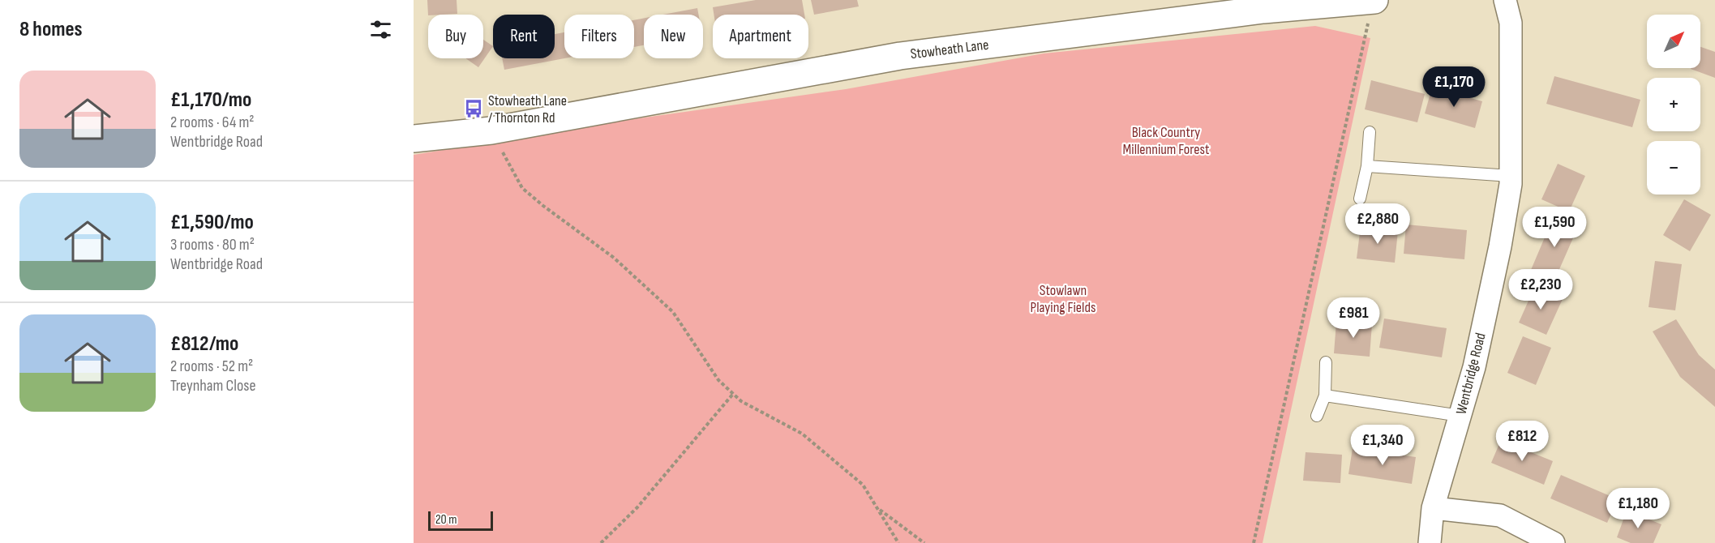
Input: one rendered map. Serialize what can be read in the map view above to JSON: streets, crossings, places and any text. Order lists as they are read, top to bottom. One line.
{"streets":{"street":["Stowheath Lane","Wentbridge Road"]},"parks":["Black Country Millennium Forest","Stowlawn Playing Fields"],"places":{"bus stop":["Stowheath Lane / Thornton Rd"]},"scale_bar":"20 m","north":"top right","page":{"heading":"8 homes","map_buttons":["+","−"],"chip":["Buy","Rent","Filters","New","Apartment"],"list":[{"name":"£1,170/mo","note":"2 rooms · 64 m² · Wentbridge Road"},{"name":"£1,590/mo","note":"3 rooms · 80 m² · Wentbridge Road"},{"name":"£812/mo","note":"2 rooms · 52 m² · Treynham Close"}],"price":["£1,170","£2,880","£1,590","£2,230","£981","£812","£1,340","£1,180"],"scale":"20 m"}}
